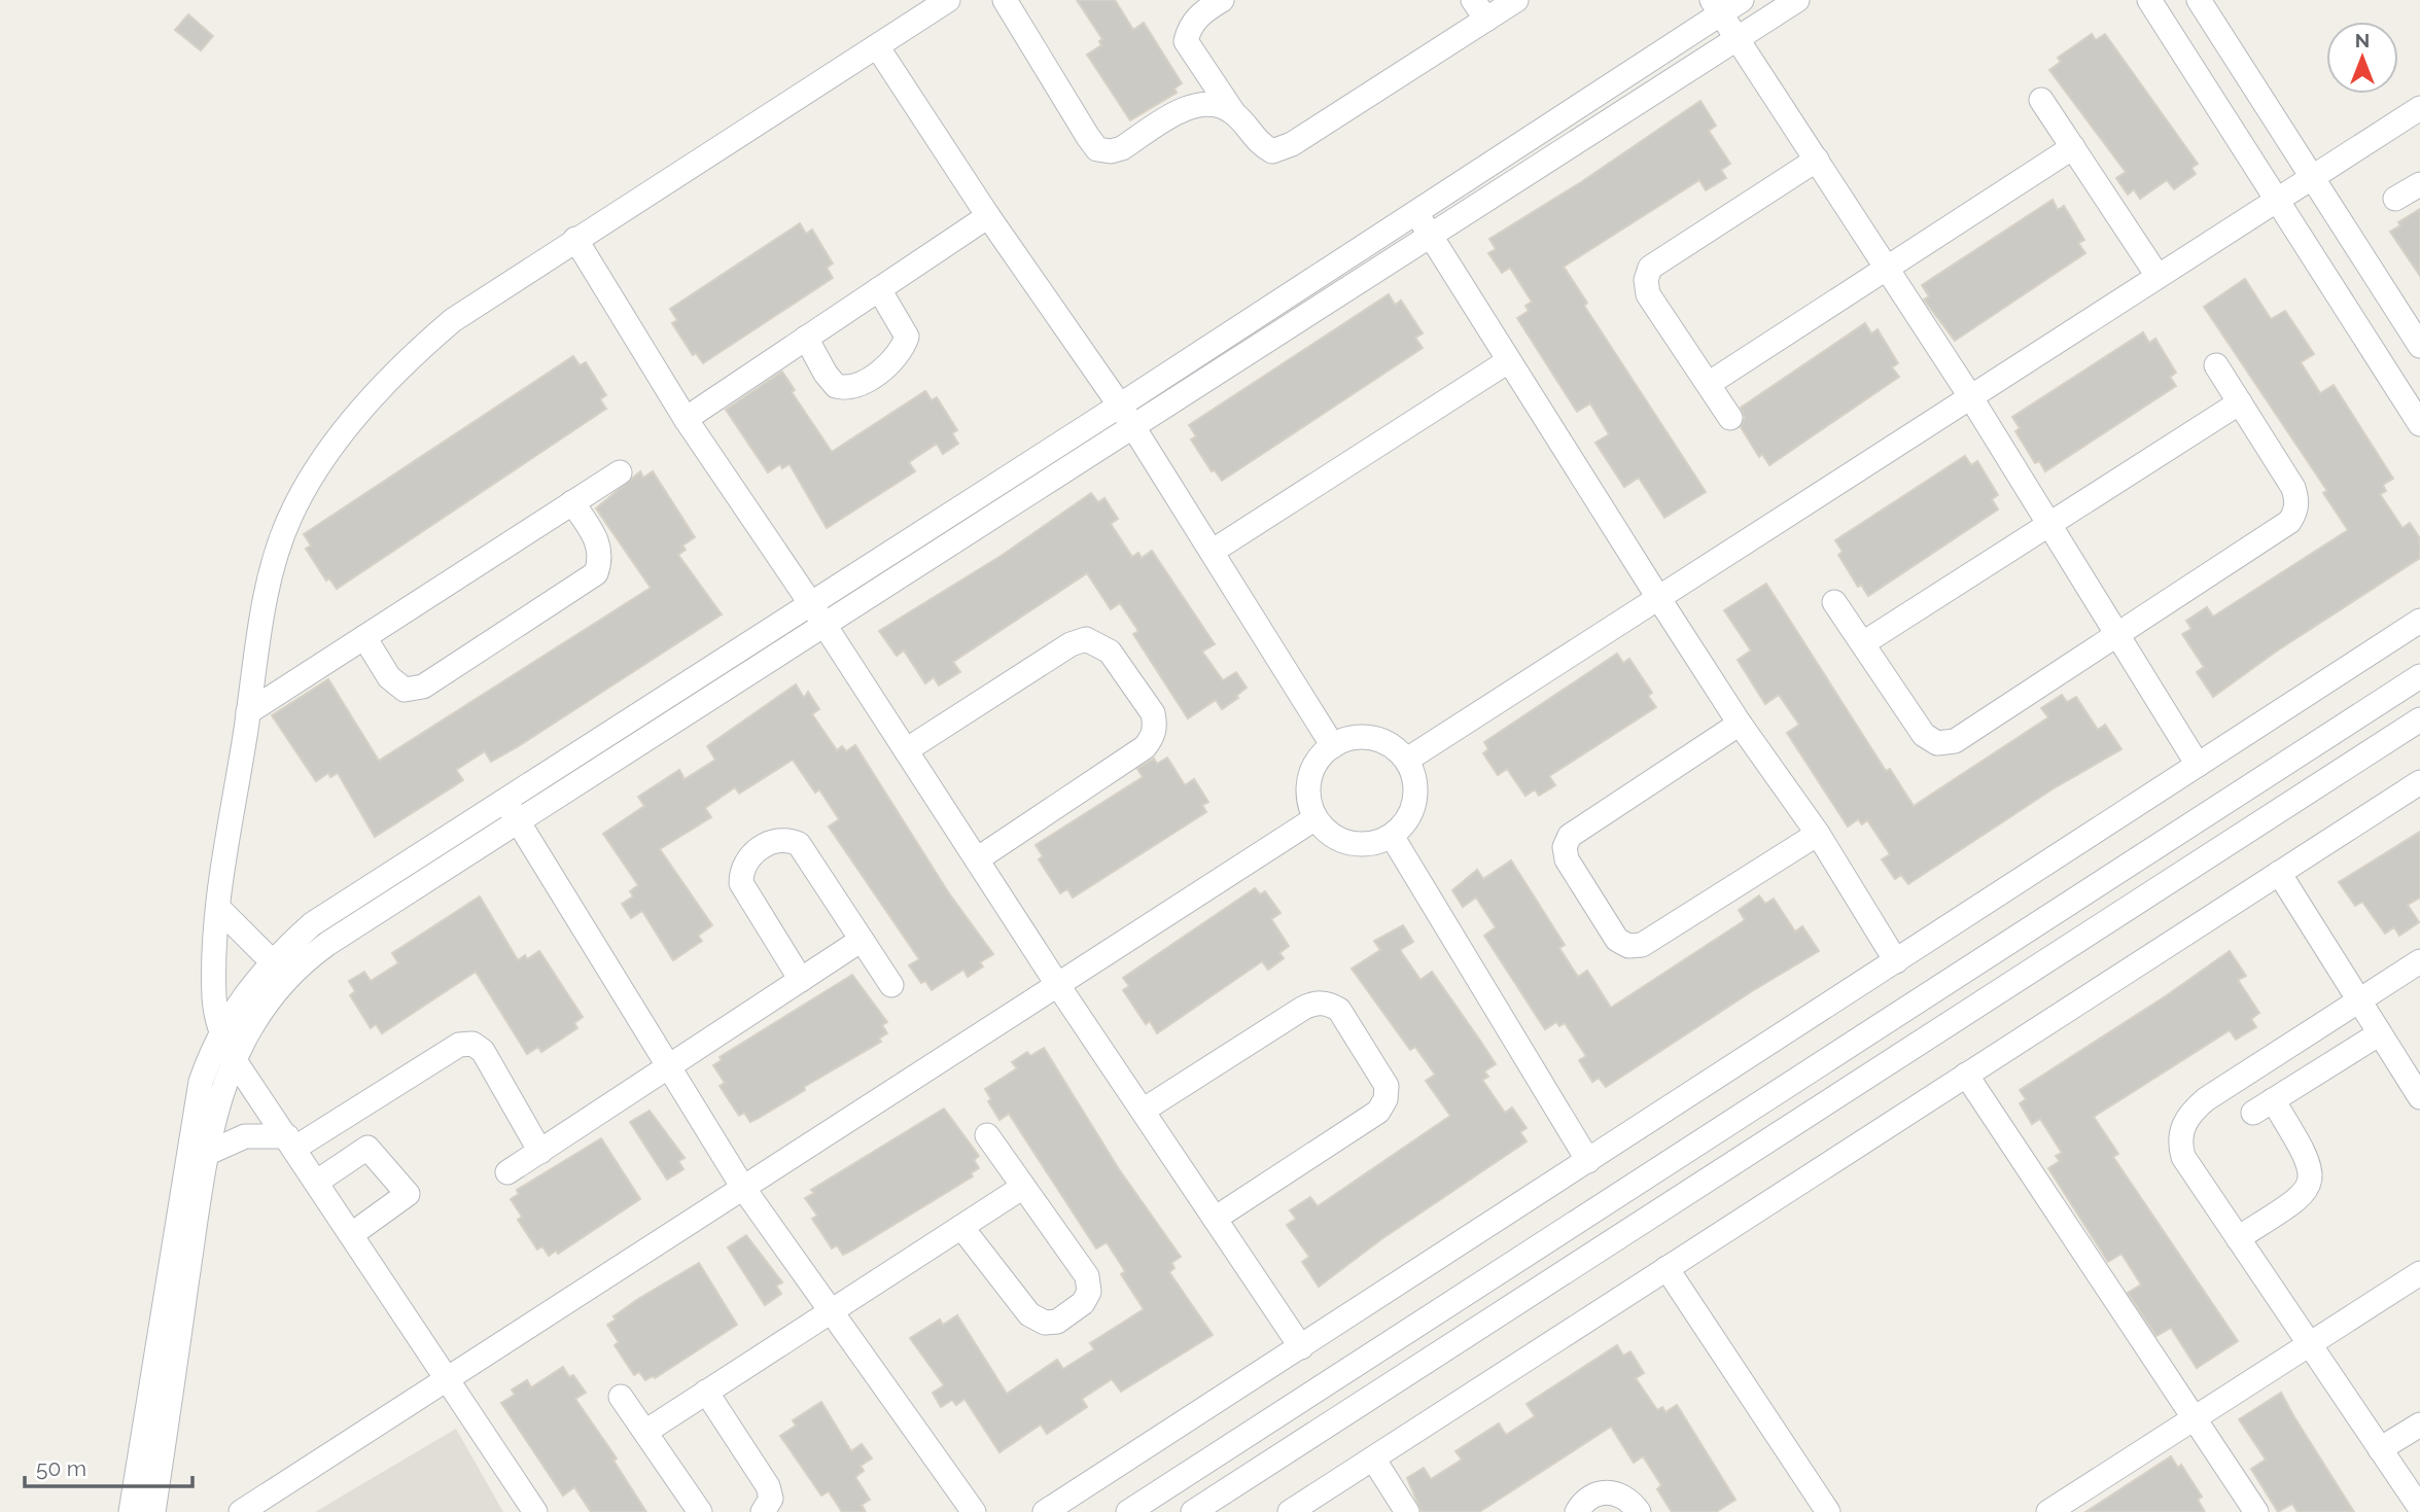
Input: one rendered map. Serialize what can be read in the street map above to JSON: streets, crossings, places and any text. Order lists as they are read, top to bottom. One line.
{"scale_bar":"50 m","north":"top"}
